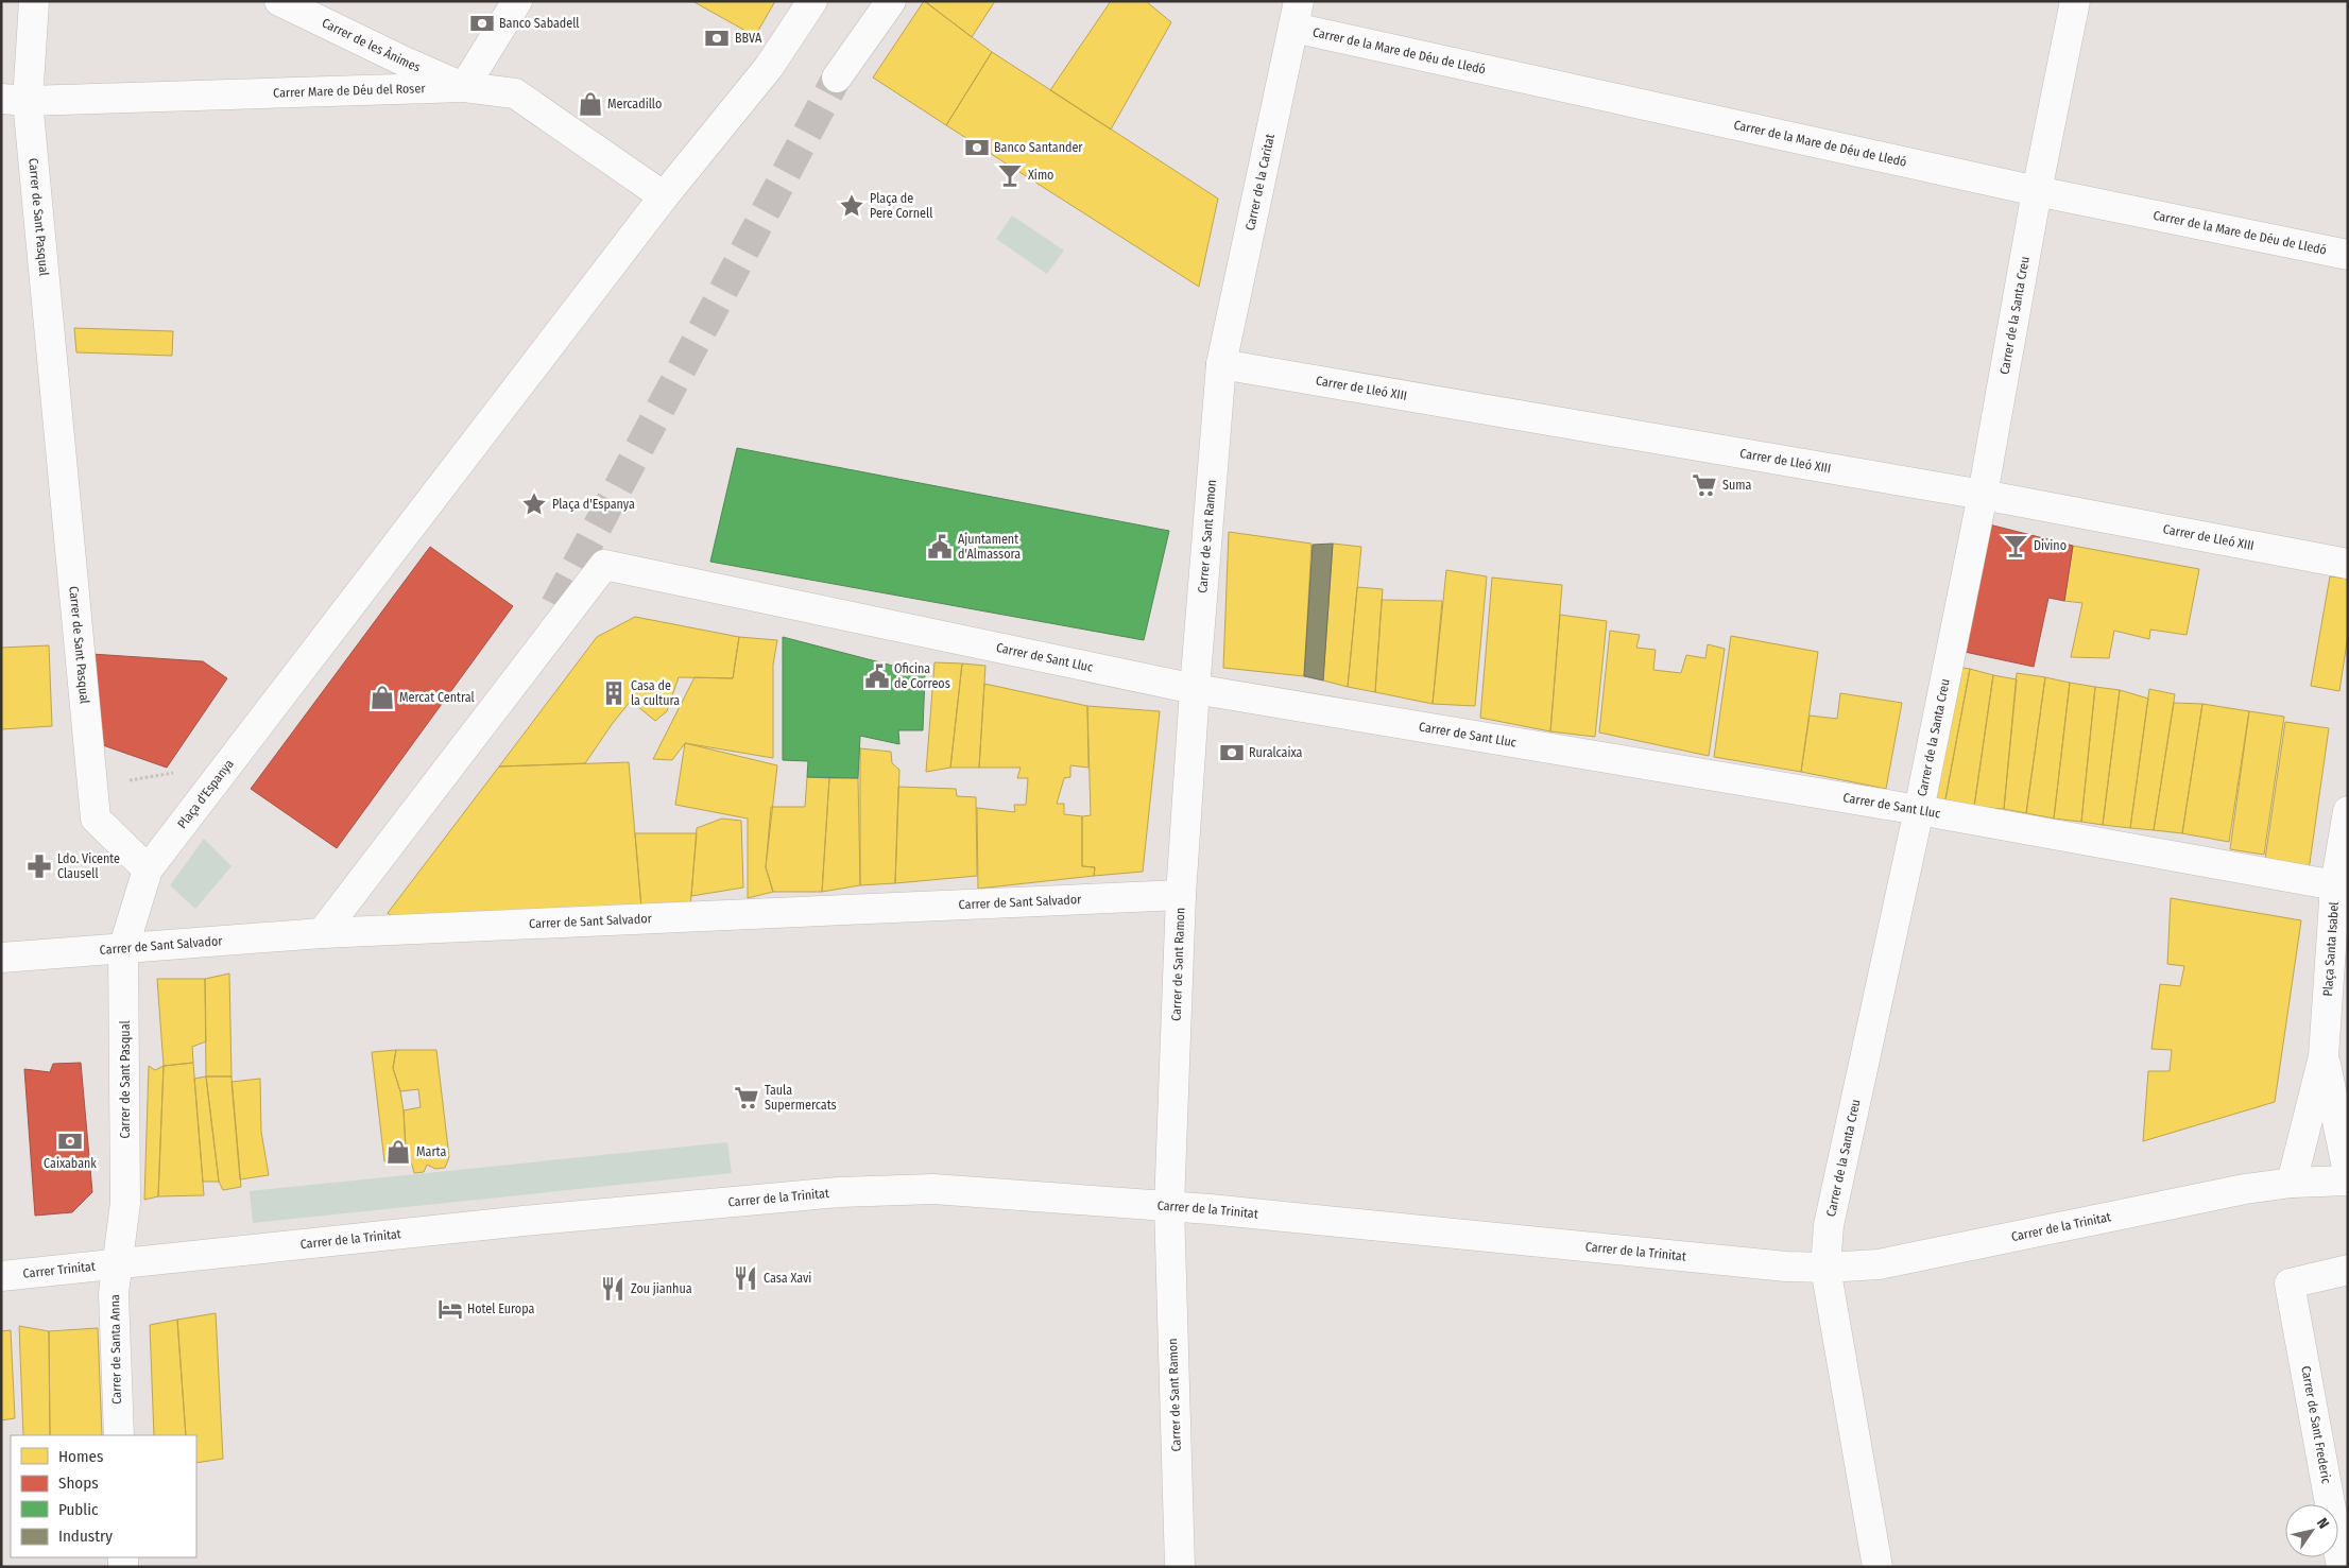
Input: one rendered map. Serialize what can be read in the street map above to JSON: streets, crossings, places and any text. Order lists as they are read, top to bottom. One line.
{"streets":{"street":["Carrer de les Ànimes","Carrer de la Mare de Déu de Lledó","Carrer Mare de Déu del Roser","Carrer de la Caritat","Carrer de Sant Pasqual","Carrer de la Santa Creu","Carrer de Lleó XIII","Carrer de Sant Ramon","Carrer de Sant Lluc","Plaça d'Espanya","Carrer de Sant Salvador","Plaça Santa Isabel","Carrer de la Trinitat","Carrer Trinitat","Carrer de Santa Anna","Carrer de Sant Frederic"]},"crossings":[["Carrer de les Ànimes","Carrer Mare de Déu del Roser"],["Carrer de la Mare de Déu de Lledó","Carrer de la Caritat"],["Carrer de la Mare de Déu de Lledó","Carrer de la Santa Creu"],["Carrer Mare de Déu del Roser","Carrer de Sant Pasqual"],["Carrer Mare de Déu del Roser","Plaça d'Espanya"],["Carrer de la Caritat","Carrer de Lleó XIII"],["Carrer de la Caritat","Carrer de Sant Ramon"],["Carrer de Sant Pasqual","Plaça d'Espanya"],["Carrer de Sant Pasqual","Carrer de Sant Salvador"],["Carrer de Sant Pasqual","Carrer de la Trinitat"],["Carrer de Sant Pasqual","Carrer Trinitat"],["Carrer de Sant Pasqual","Carrer de Santa Anna"],["Carrer de la Santa Creu","Carrer de Lleó XIII"],["Carrer de la Santa Creu","Carrer de Sant Lluc"],["Carrer de la Santa Creu","Carrer de la Trinitat"],["Carrer de Lleó XIII","Carrer de Sant Ramon"],["Carrer de Sant Ramon","Carrer de Sant Lluc"],["Carrer de Sant Ramon","Carrer de Sant Salvador"],["Carrer de Sant Ramon","Carrer de la Trinitat"],["Carrer de Sant Lluc","Plaça Santa Isabel"],["Plaça Santa Isabel","Carrer de la Trinitat"],["Carrer de la Trinitat","Carrer Trinitat"],["Carrer de la Trinitat","Carrer de Santa Anna"],["Carrer Trinitat","Carrer de Santa Anna"]],"places":{"bank":["Banco Sabadell","BBVA","Banco Santander","Ruralcaixa","Caixabank"],"shop":["Mercadillo","Mercat Central","Marta"],"bar":["Ximo","Divino"],"place":["Plaça de Pere Cornell","Plaça d'Espanya"],"supermarket":["Suma","Taula Supermercats"],"public building":["Ajuntament d'Almassora","Oficina de Correos"],"building":["Casa de la cultura"],"pharmacy":["Ldo. Vicente Clausell"],"restaurant":["Casa Xavi","Zou jianhua"],"hotel":["Hotel Europa"]},"legend":["Homes","Shops","Public","Industry"],"north":"top right"}
